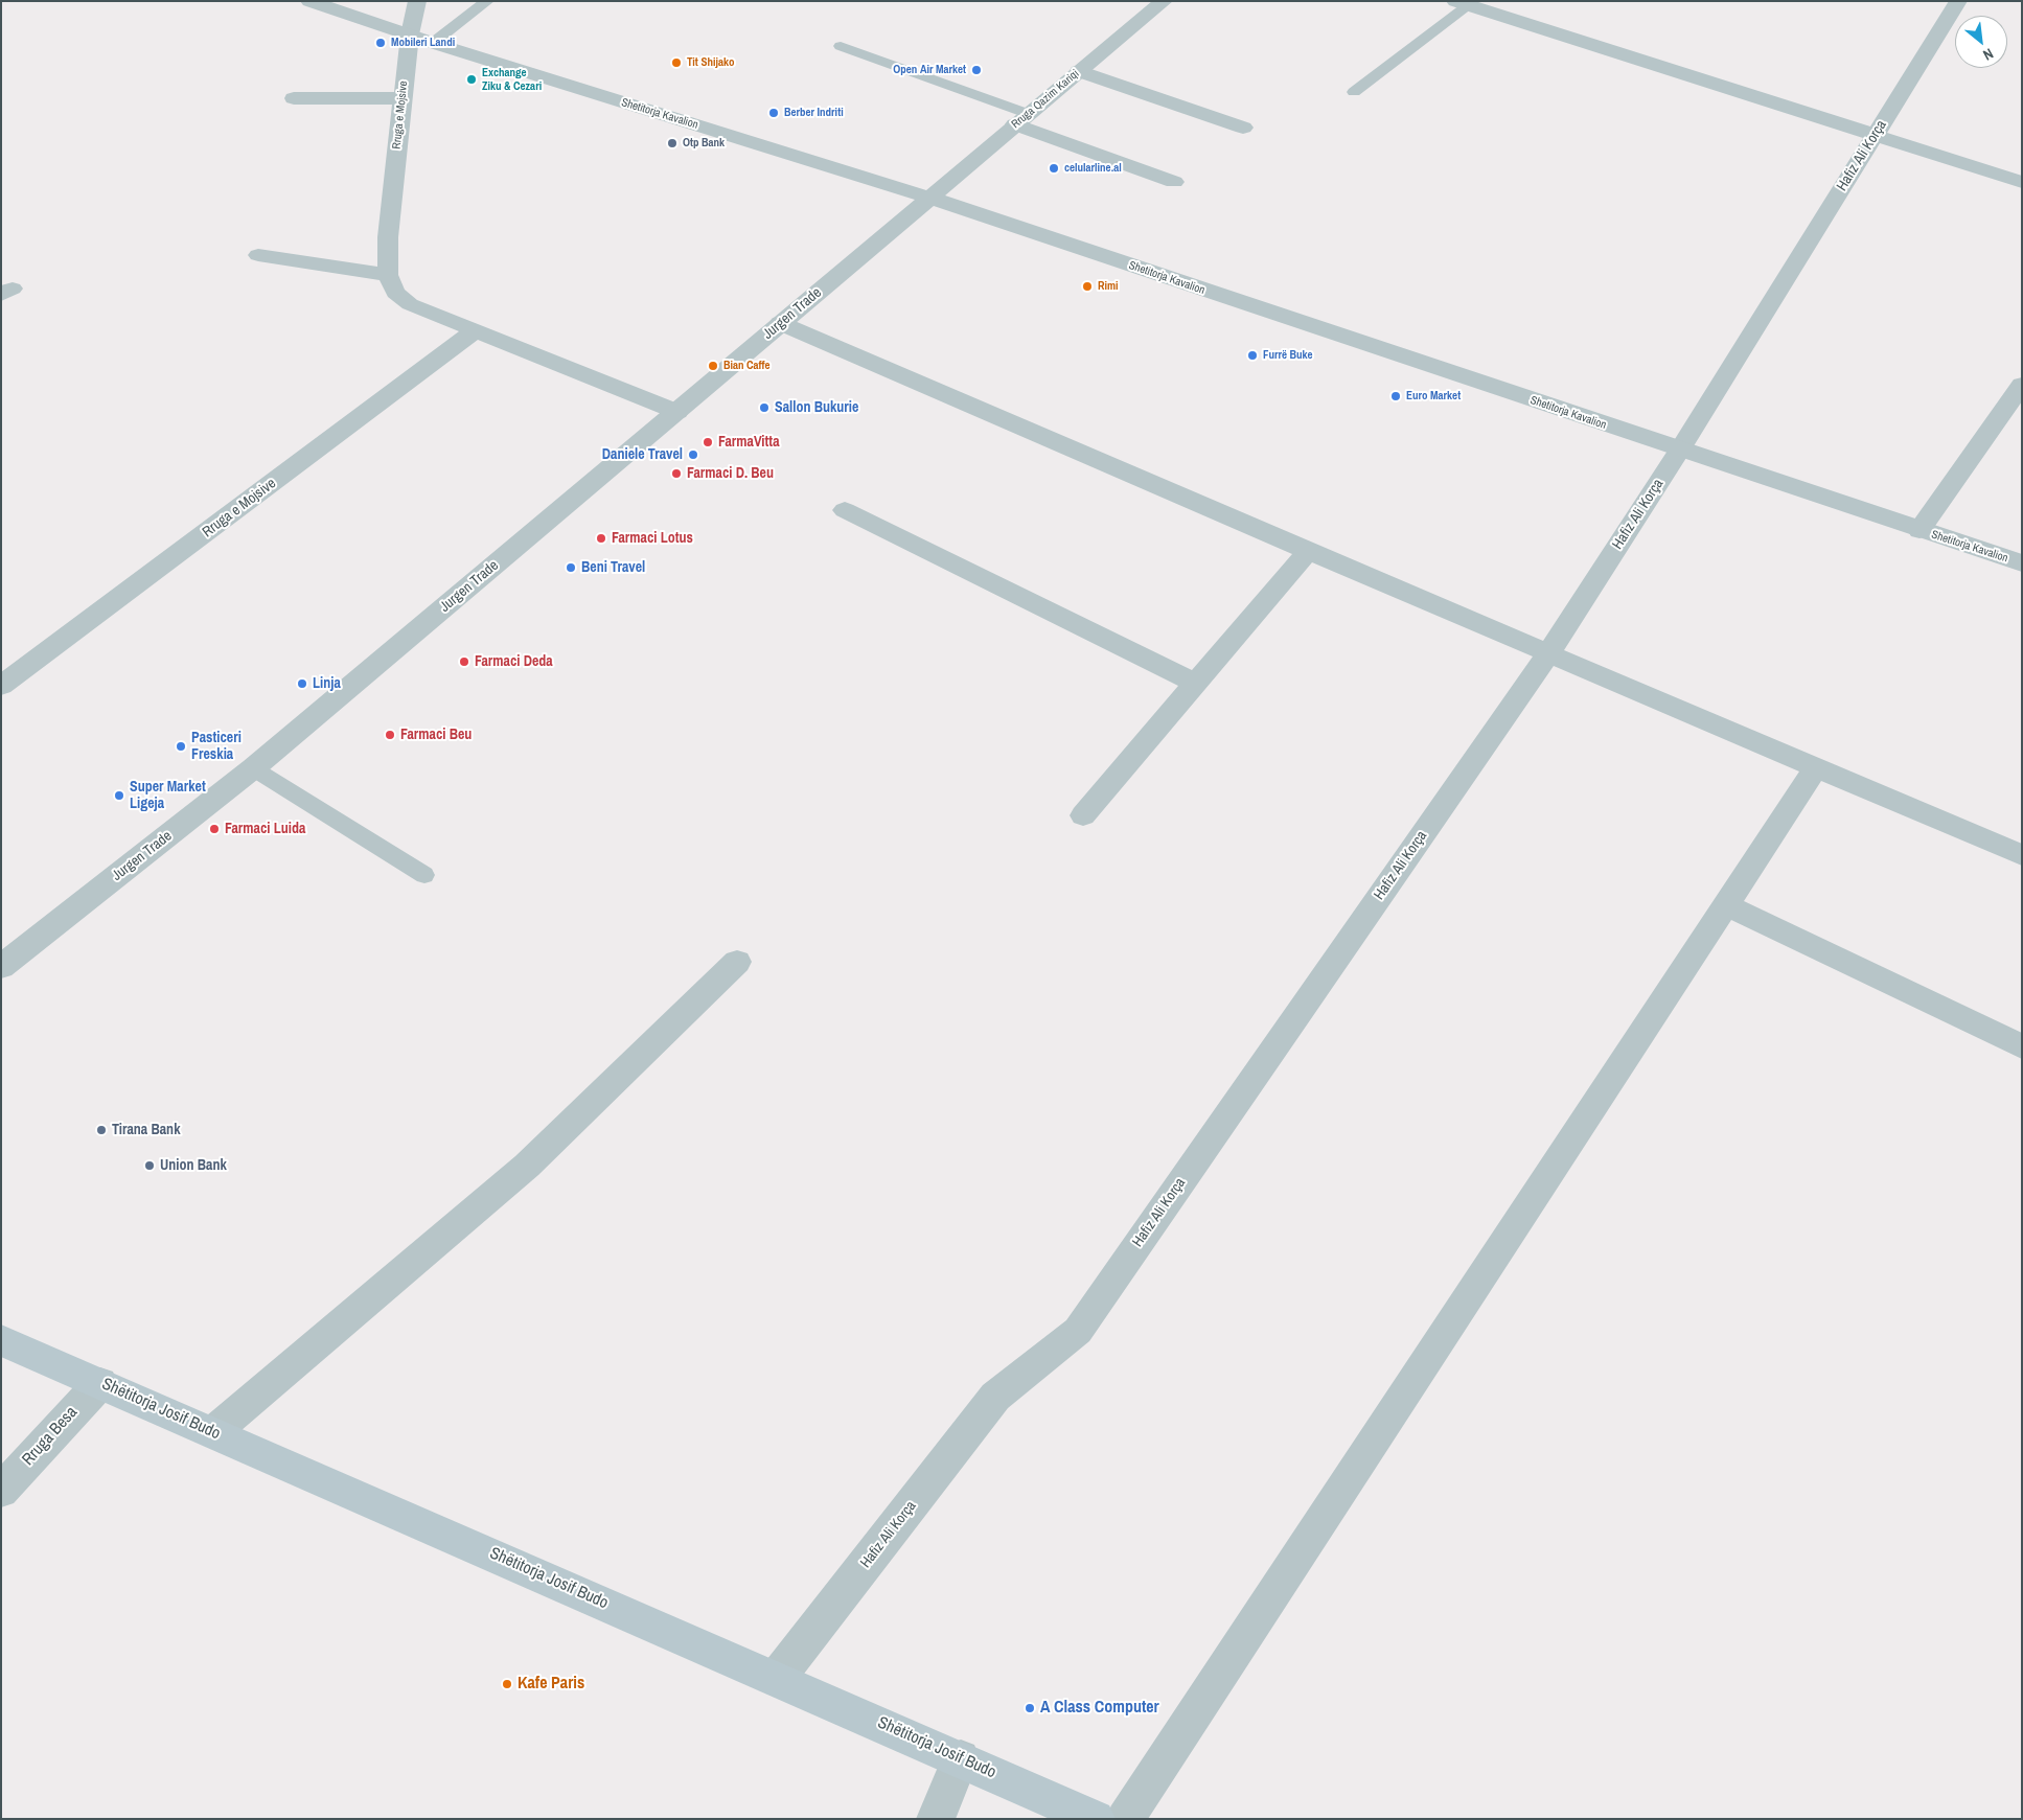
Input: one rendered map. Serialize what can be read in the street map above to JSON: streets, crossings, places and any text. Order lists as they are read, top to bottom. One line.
{"streets":{"main road":["Shëtitorja Josif Budo"],"street":["Rruga Qazim Kariqi","Shetitorja Kavalion","Rruga e Mojsive","Hafiz Ali Korça","Jurgen Trade","Rruga Besa"]},"crossings":[["Rruga Qazim Kariqi","Shetitorja Kavalion"],["Rruga Qazim Kariqi","Jurgen Trade"],["Shetitorja Kavalion","Rruga e Mojsive"],["Shetitorja Kavalion","Hafiz Ali Korça"],["Shetitorja Kavalion","Jurgen Trade"],["Hafiz Ali Korça","Shëtitorja Josif Budo"],["Shëtitorja Josif Budo","Rruga Besa"]],"places":["Mobileri Landi","Tit Shijako","Open Air Market","Exchange Ziku & Cezari","Berber Indriti","Otp Bank","celularline.al","Rimi","Furrë Buke","Bian Caffe","Euro Market","Sallon Bukurie","FarmaVitta","Daniele Travel","Farmaci D. Beu","Farmaci Lotus","Beni Travel","Farmaci Deda","Linja","Farmaci Beu","Pasticeri Freskia","Super Market Ligeja","Farmaci Luida","Tirana Bank","Union Bank","Kafe Paris","A Class Computer"],"north":"bottom right"}
